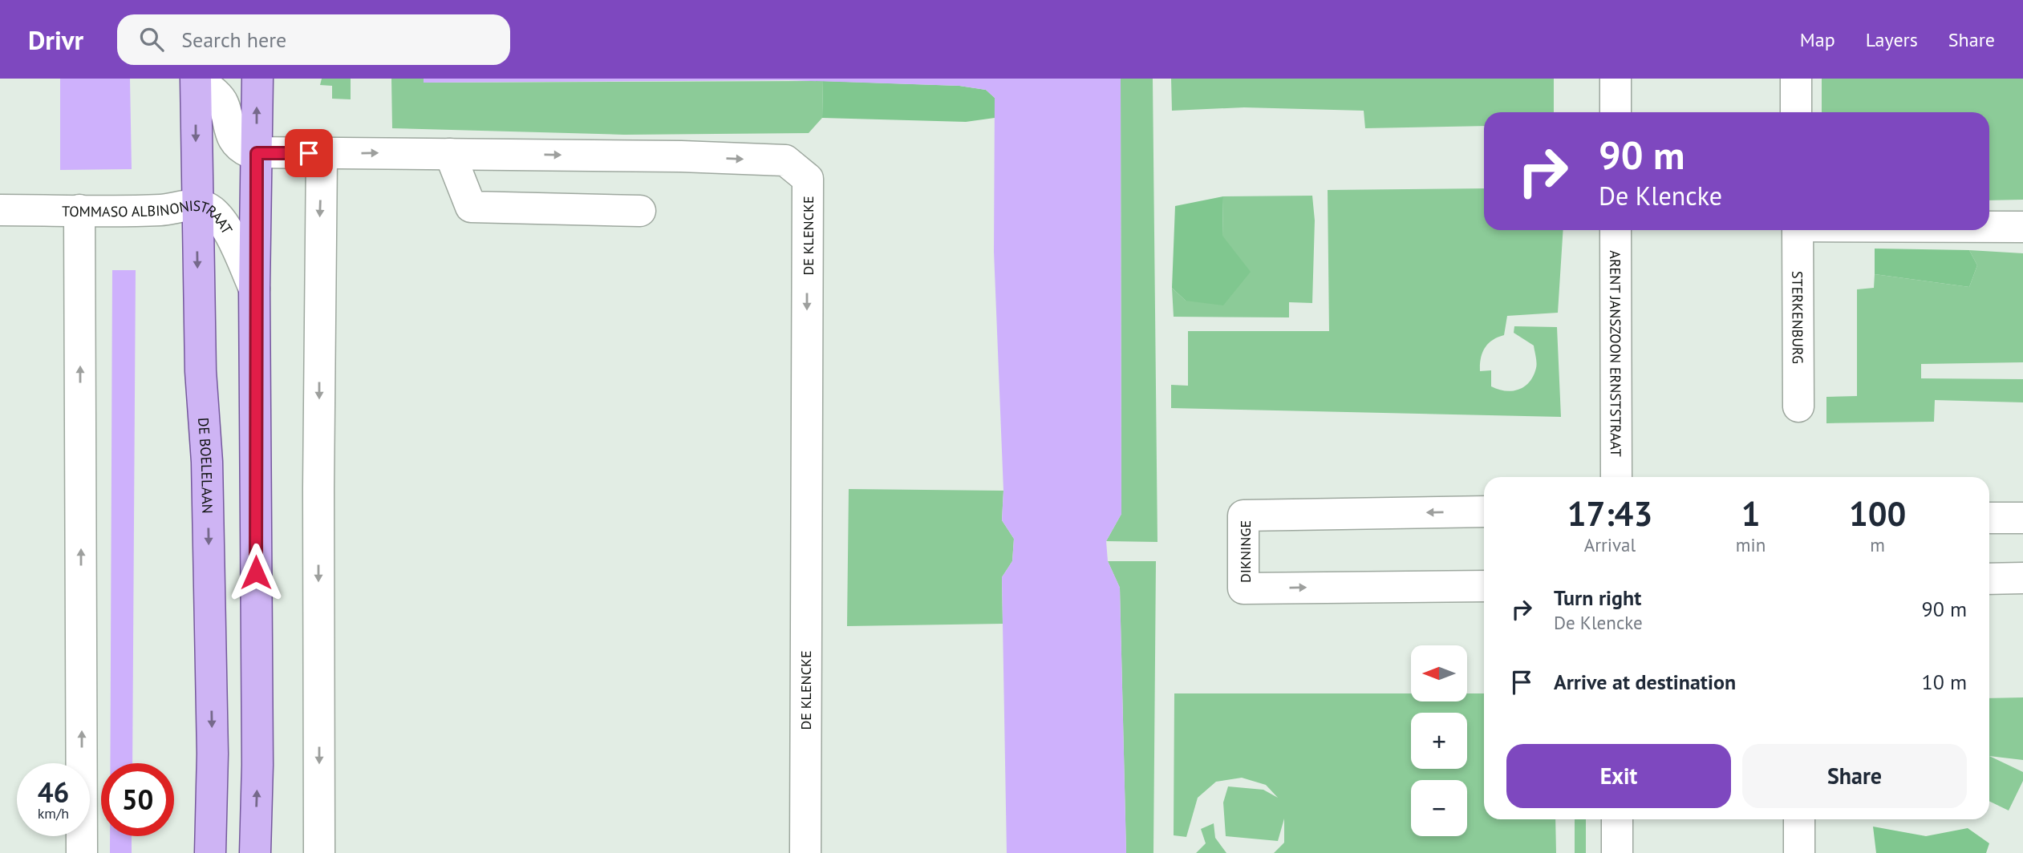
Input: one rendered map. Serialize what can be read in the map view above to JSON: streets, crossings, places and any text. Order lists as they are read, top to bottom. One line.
{"streets":{"main road":["DE BOELELAAN"],"street":["TOMMASO ALBINONISTRAAT","DE KLENCKE","STERKENBURG","ARENT JANSZOON ERNSTSTRAAT","DIKNINGE"]},"crossings":[["TOMMASO ALBINONISTRAAT","DE BOELELAAN"],["DE KLENCKE","DE BOELELAAN"]],"north":"left","page":{"header":"Drivr","search":"Search here","nav":["Map","Layers","Share"],"turn":["90 m","De Klencke"],"eta":["17:43","Arrival","1","min","100","m"],"list":[{"name":"Turn right","note":"De Klencke","value":"90 m"},{"name":"Arrive at destination","value":"10 m"}],"map_buttons":["+","−"],"buttons":["Exit","Share"],"speed":"46 km/h","limit":"50"}}
